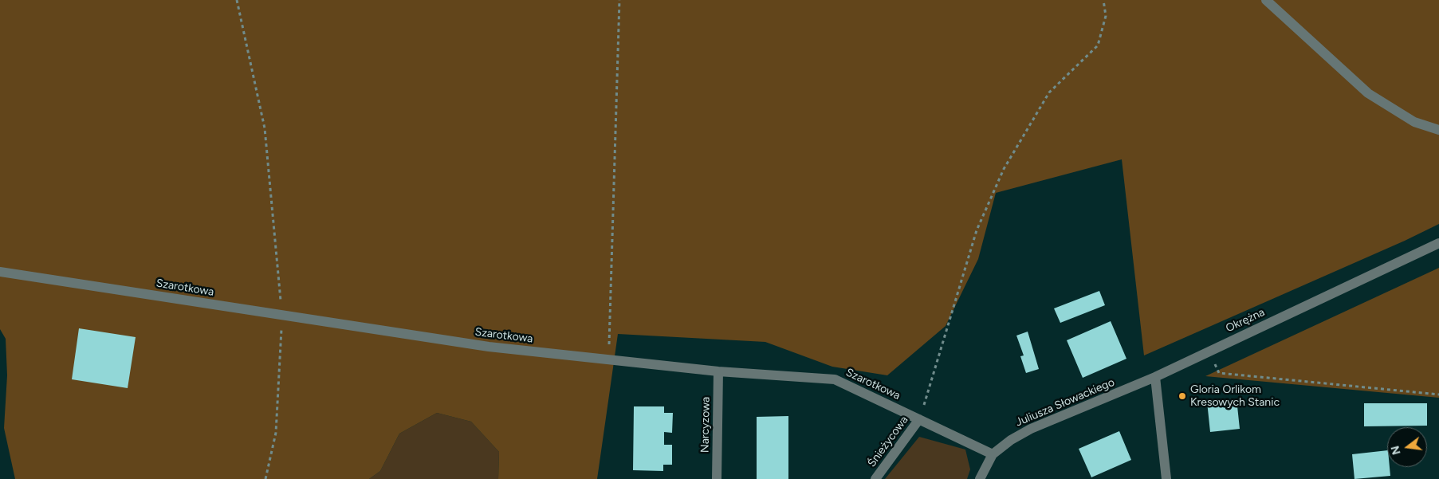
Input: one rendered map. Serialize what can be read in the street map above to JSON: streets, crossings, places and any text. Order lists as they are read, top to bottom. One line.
{"streets":{"street":["Szarotkowa","Okrężna","Juliusza Słowackiego","Narcyzowa","Śnieżycowa"]},"crossings":[["Szarotkowa","Juliusza Słowackiego"],["Szarotkowa","Narcyzowa"],["Szarotkowa","Śnieżycowa"],["Okrężna","Juliusza Słowackiego"]],"places":["Gloria Orlikom Kresowych Stanic"],"north":"left"}
